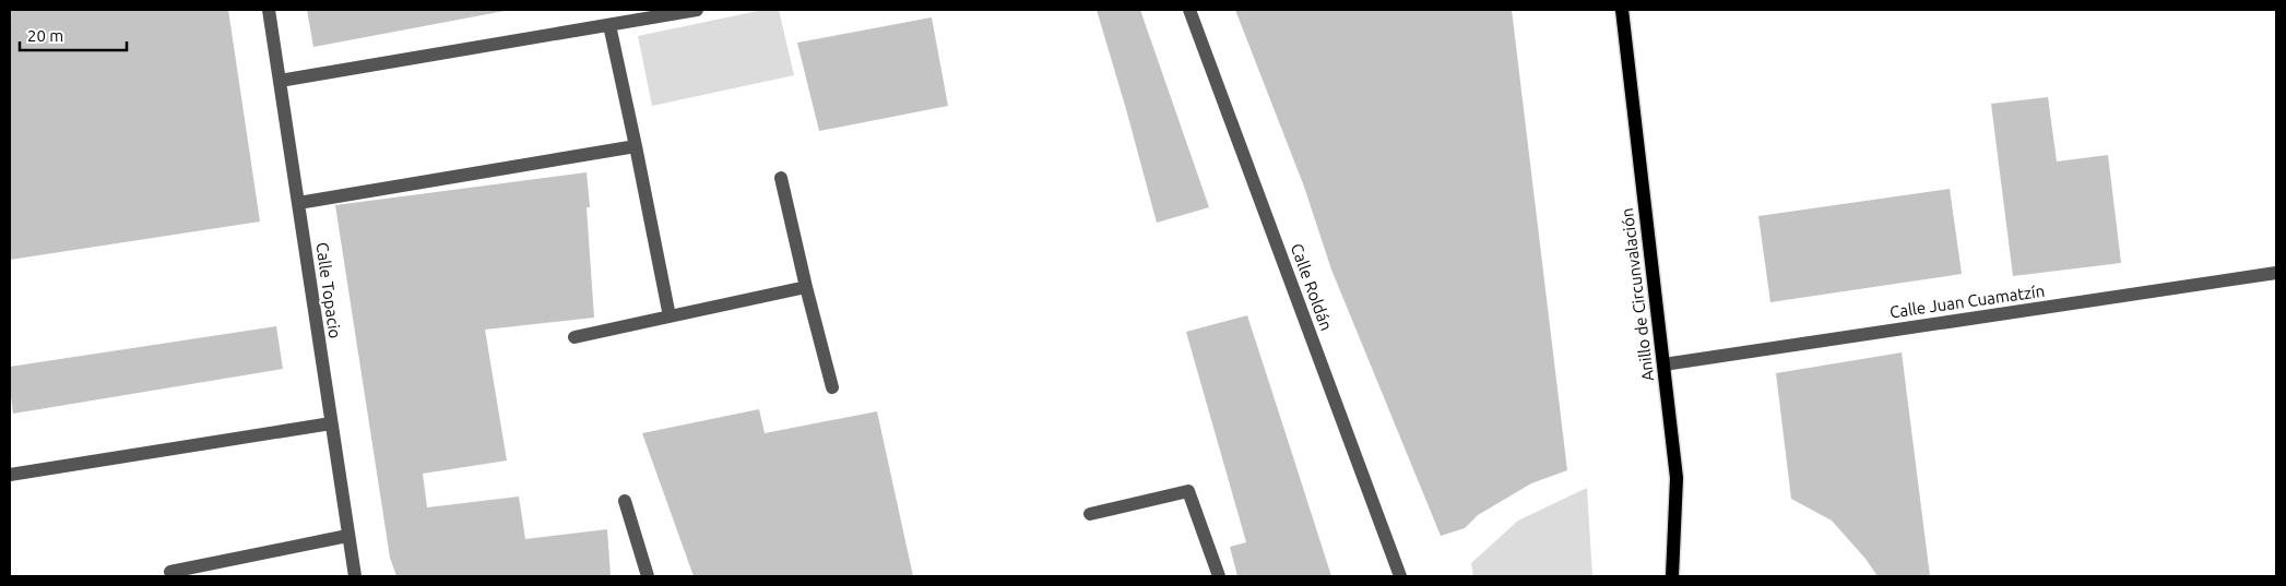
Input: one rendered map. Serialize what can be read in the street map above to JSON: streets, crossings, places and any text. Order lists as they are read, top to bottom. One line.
{"streets":{"main road":["Anillo de Circunvalación"],"street":["Calle Roldán","Calle Topacio","Calle Juan Cuamatzín"]},"crossings":[["Anillo de Circunvalación","Calle Juan Cuamatzín"]],"scale_bar":"20 m"}
